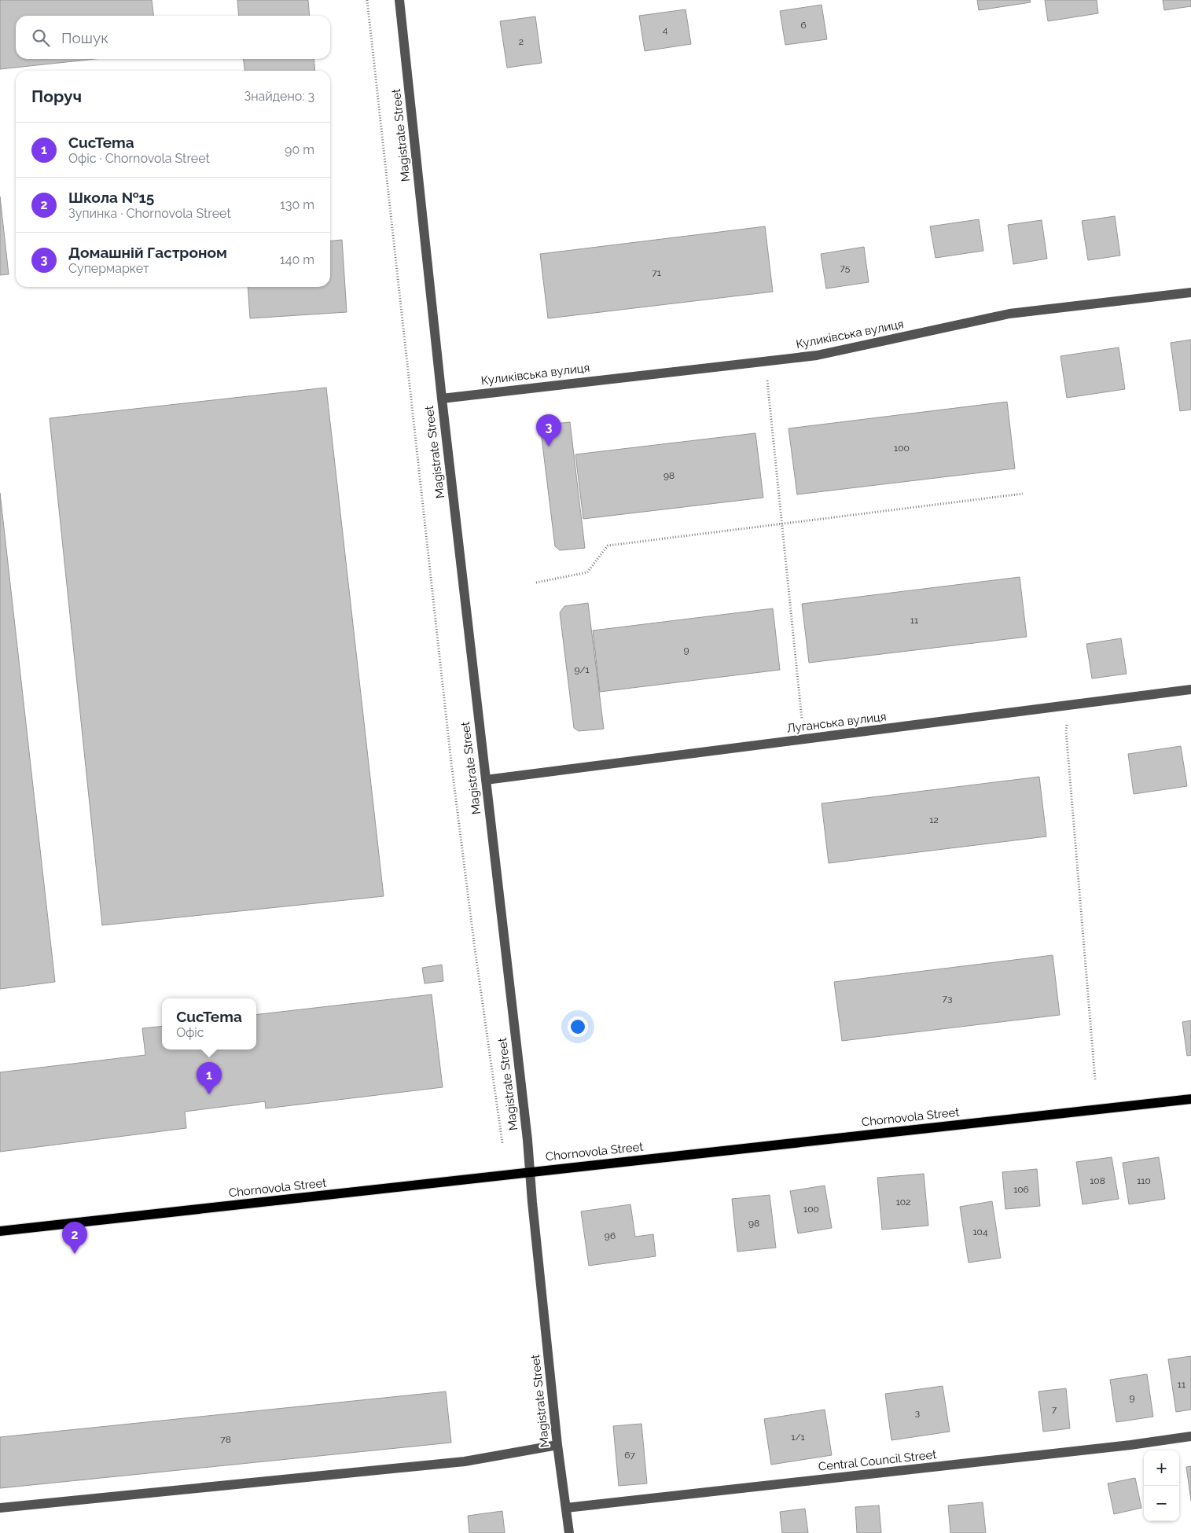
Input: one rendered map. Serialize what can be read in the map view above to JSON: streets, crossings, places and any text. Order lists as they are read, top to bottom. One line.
{"streets":{"main road":["Chornovola Street"],"street":["Magistrate Street","Куликівська вулиця","Луганська вулиця","Central Council Street"]},"crossings":[["Magistrate Street","Куликівська вулиця"],["Magistrate Street","Луганська вулиця"],["Magistrate Street","Chornovola Street"],["Magistrate Street","Central Council Street"]],"house_numbers":["6","4","2","75","71","100","98","11","9","9/1","12","73","108","110","106","102","100","98","104","96","11","9","7","3","1/1","78","67"],"page":{"search":"Пошук","heading":["Поруч","Знайдено: 3"],"list":[{"mark":"1","name":"CucTema","note":"Офіс · Chornovola Street","value":"90 m"},{"mark":"2","name":"Школа №15","note":"Зупинка · Chornovola Street","value":"130 m"},{"mark":"3","name":"Домашній Гастроном","note":"Супермаркет","value":"140 m"}],"pins":["3","1","2"],"popup":["CucTema","Офіс"],"map_buttons":["+","−"]}}
